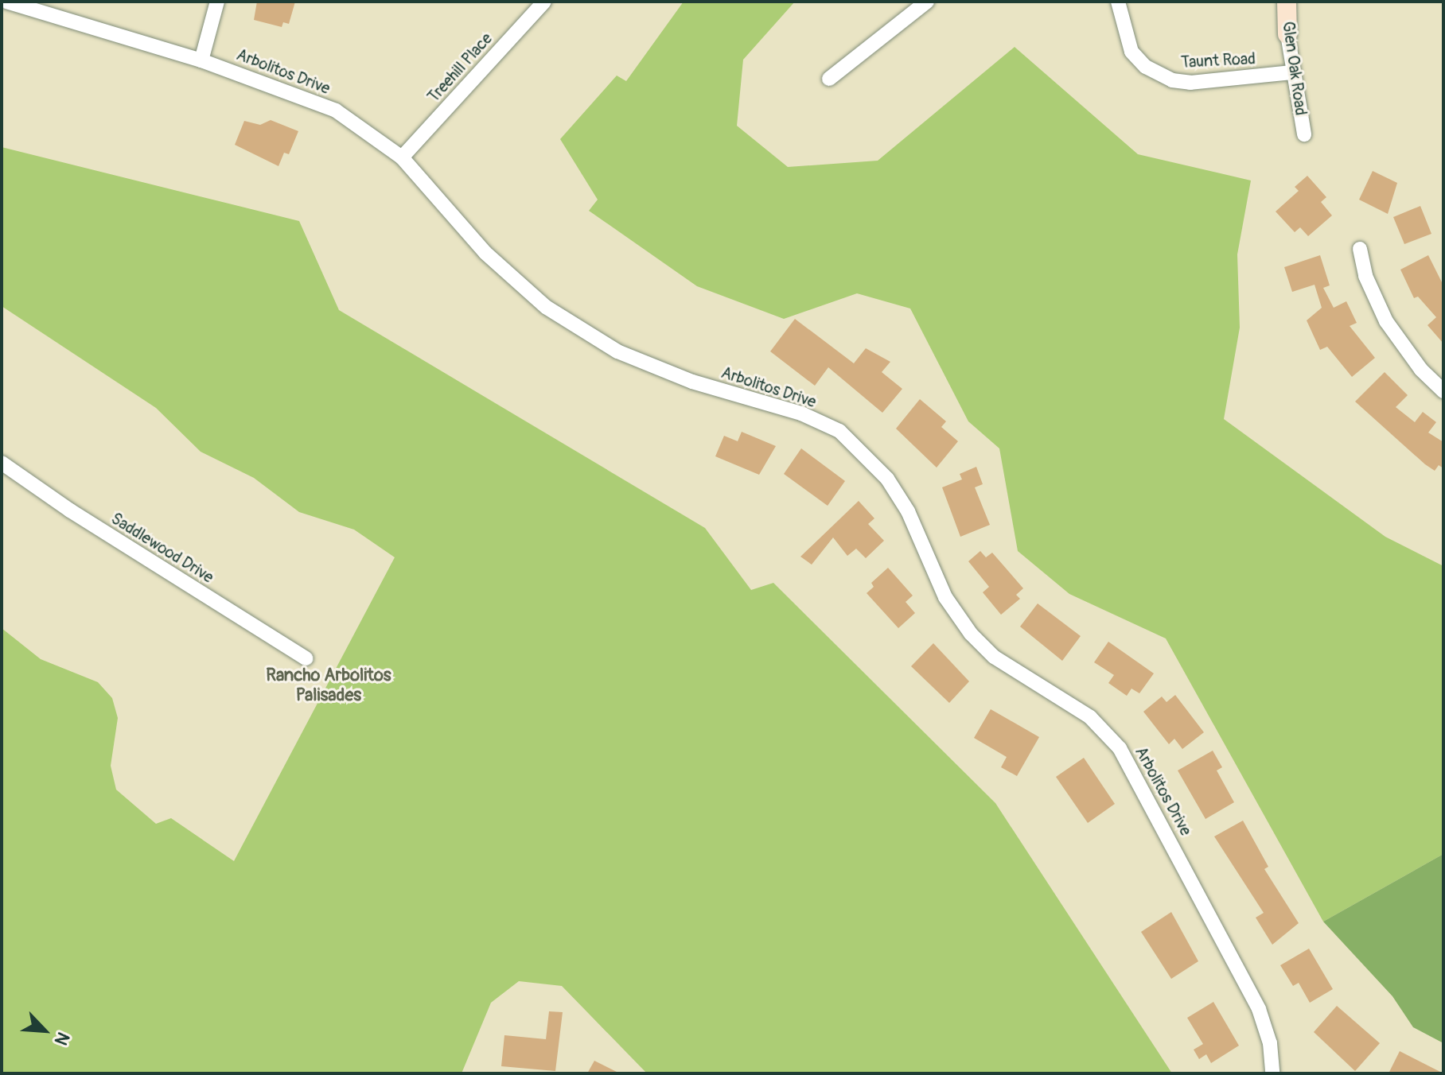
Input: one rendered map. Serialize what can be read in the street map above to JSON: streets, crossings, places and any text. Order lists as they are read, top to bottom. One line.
{"streets":{"street":["Taunt Road","Treehill Place","Glen Oak Road","Arbolitos Drive","Saddlewood Drive"]},"crossings":[["Taunt Road","Glen Oak Road"],["Treehill Place","Arbolitos Drive"]],"districts":["Rancho Arbolitos Palisades"],"north":"bottom right"}
